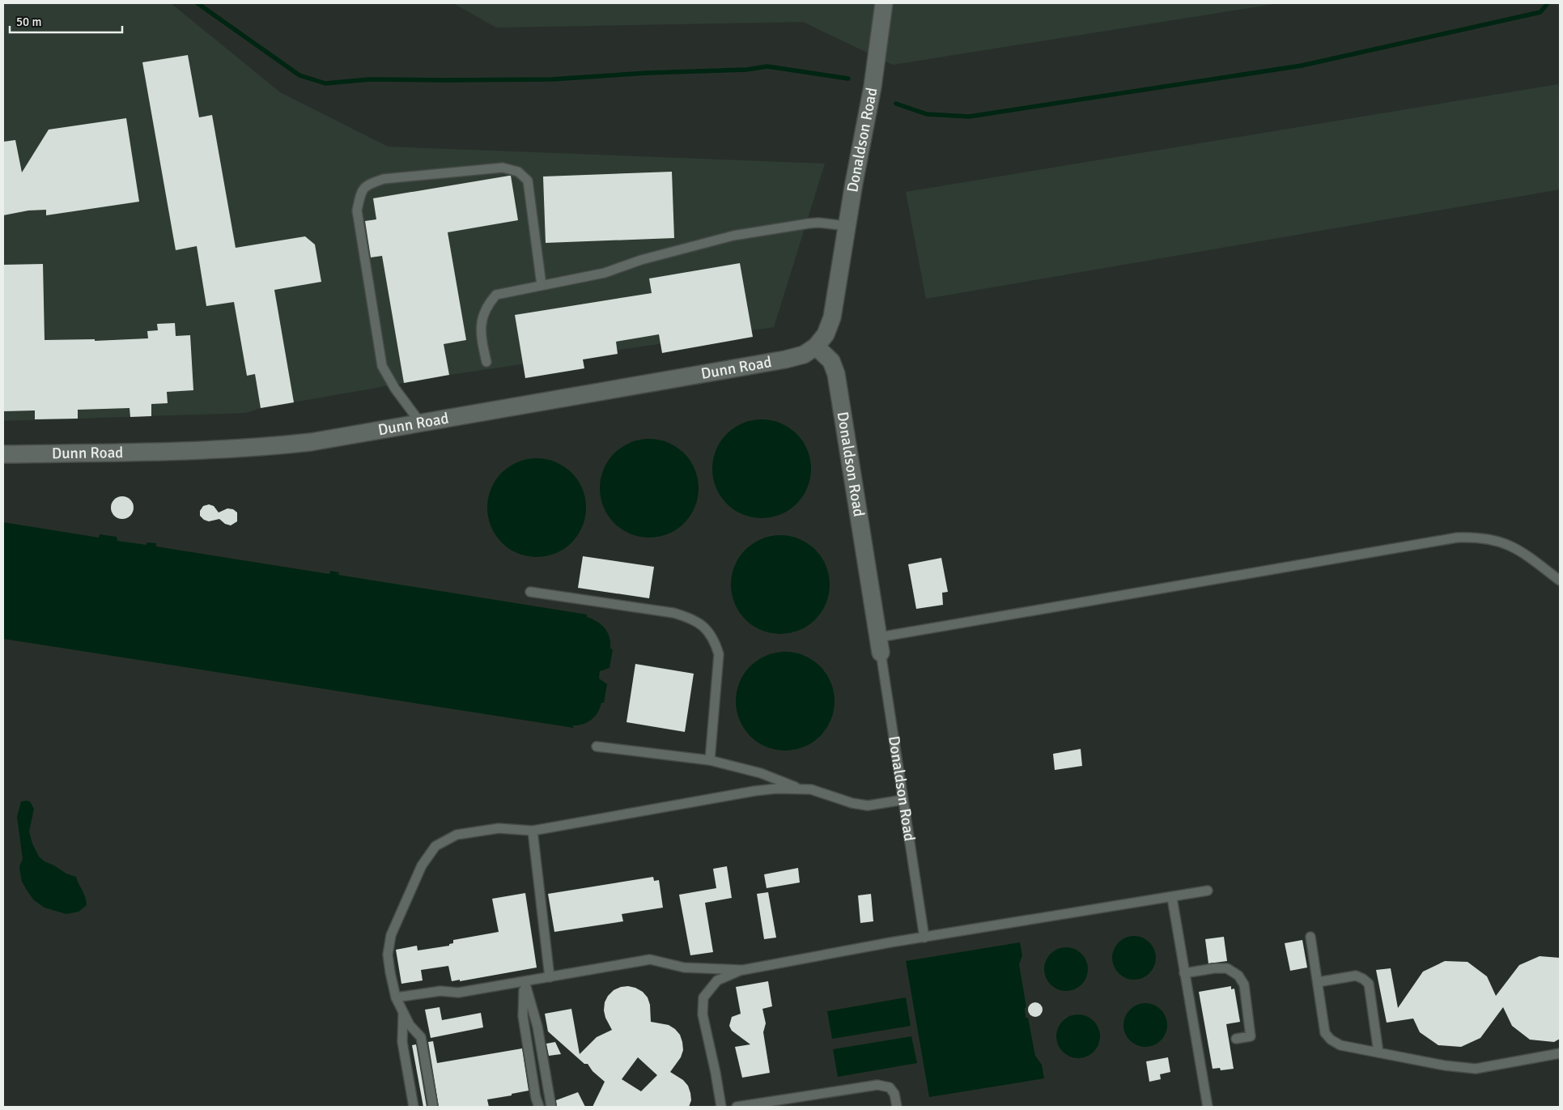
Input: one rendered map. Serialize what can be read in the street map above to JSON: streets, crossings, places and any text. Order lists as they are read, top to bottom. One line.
{"streets":{"street":["Donaldson Road","Dunn Road"]},"crossings":[["Donaldson Road","Dunn Road"]],"scale_bar":"50 m"}
